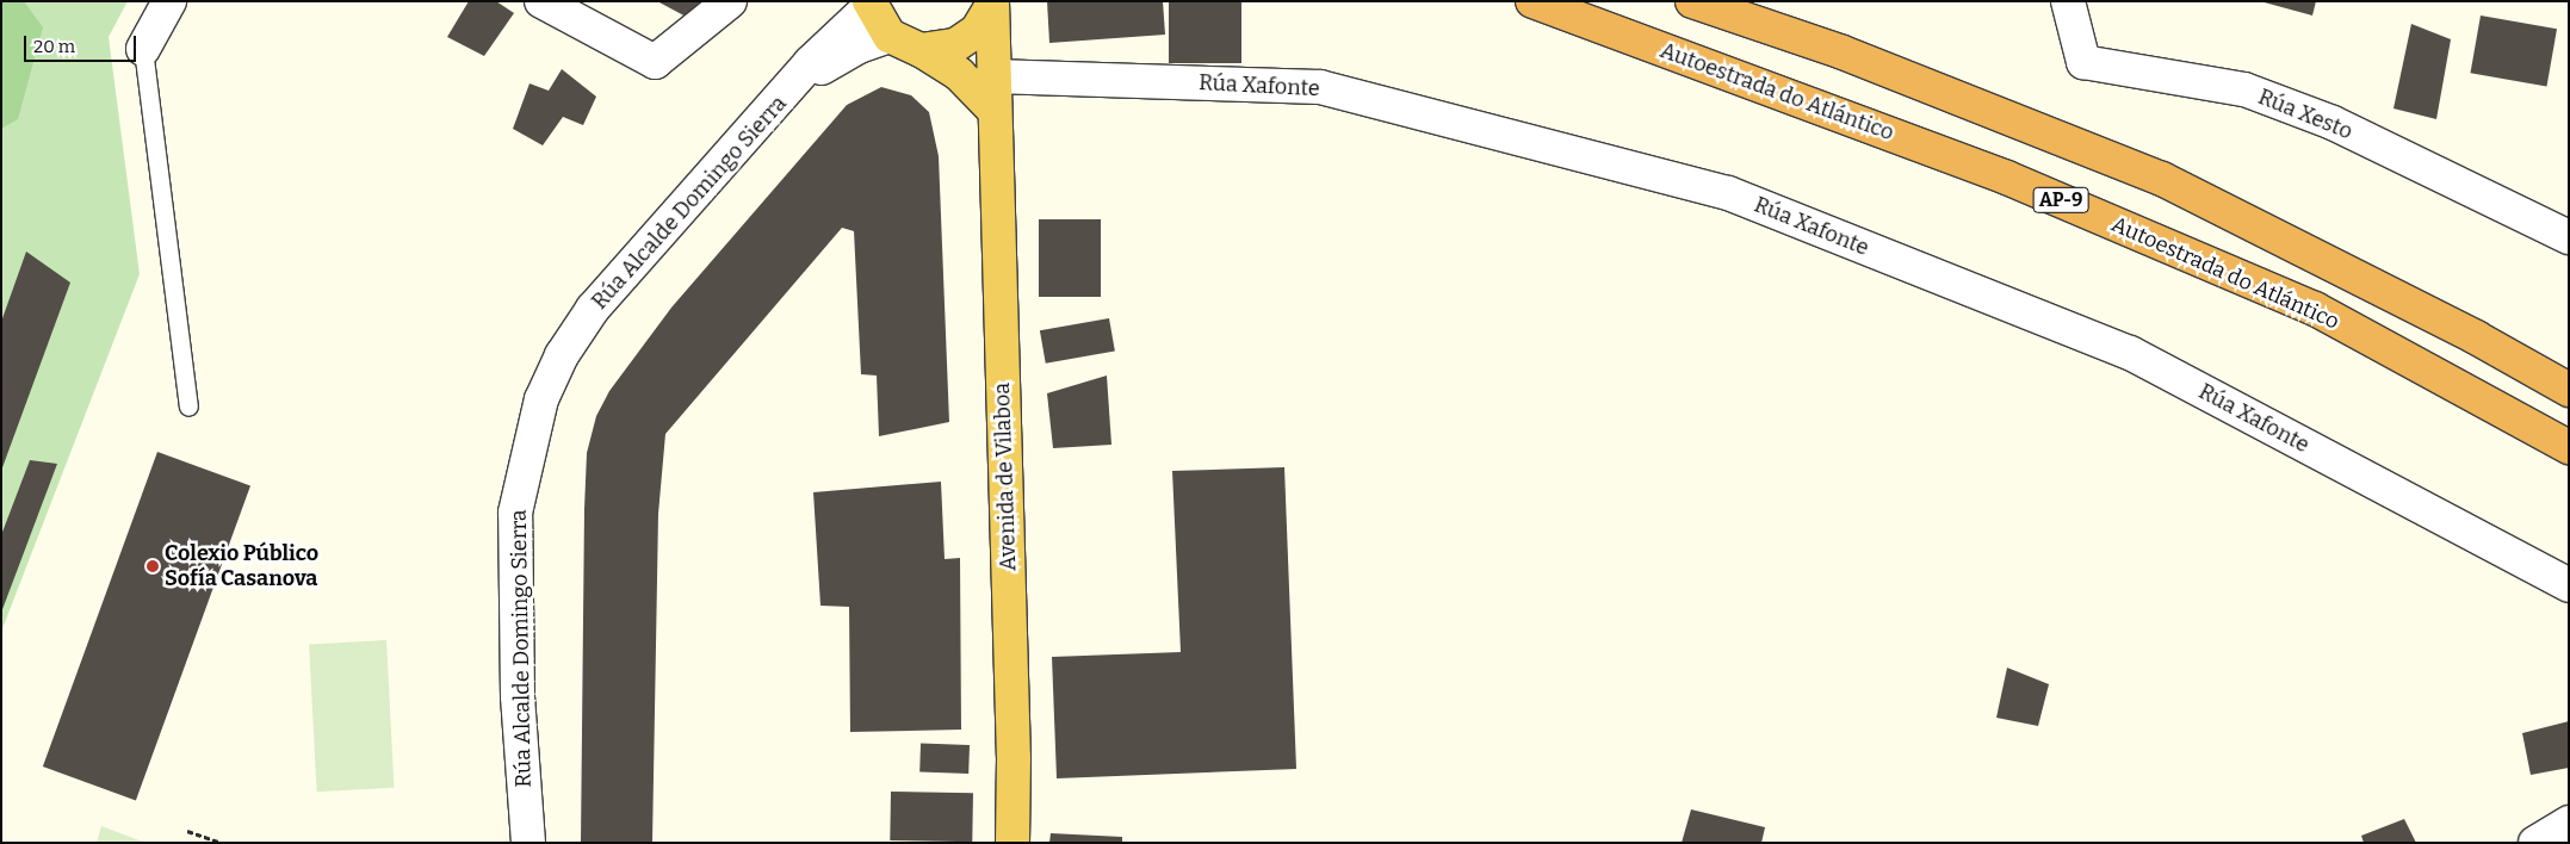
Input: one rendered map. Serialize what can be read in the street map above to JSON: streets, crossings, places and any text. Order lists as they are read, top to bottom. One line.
{"streets":{"highway":["Autoestrada do Atlántico","AP-9","Avenida de Vilaboa"],"street":["Rúa Xafonte","Rúa Xesto","Rúa Alcalde Domingo Sierra"]},"crossings":[["Rúa Xafonte","Avenida de Vilaboa"]],"places":["Colexio Público Sofía Casanova"],"scale_bar":"20 m"}
